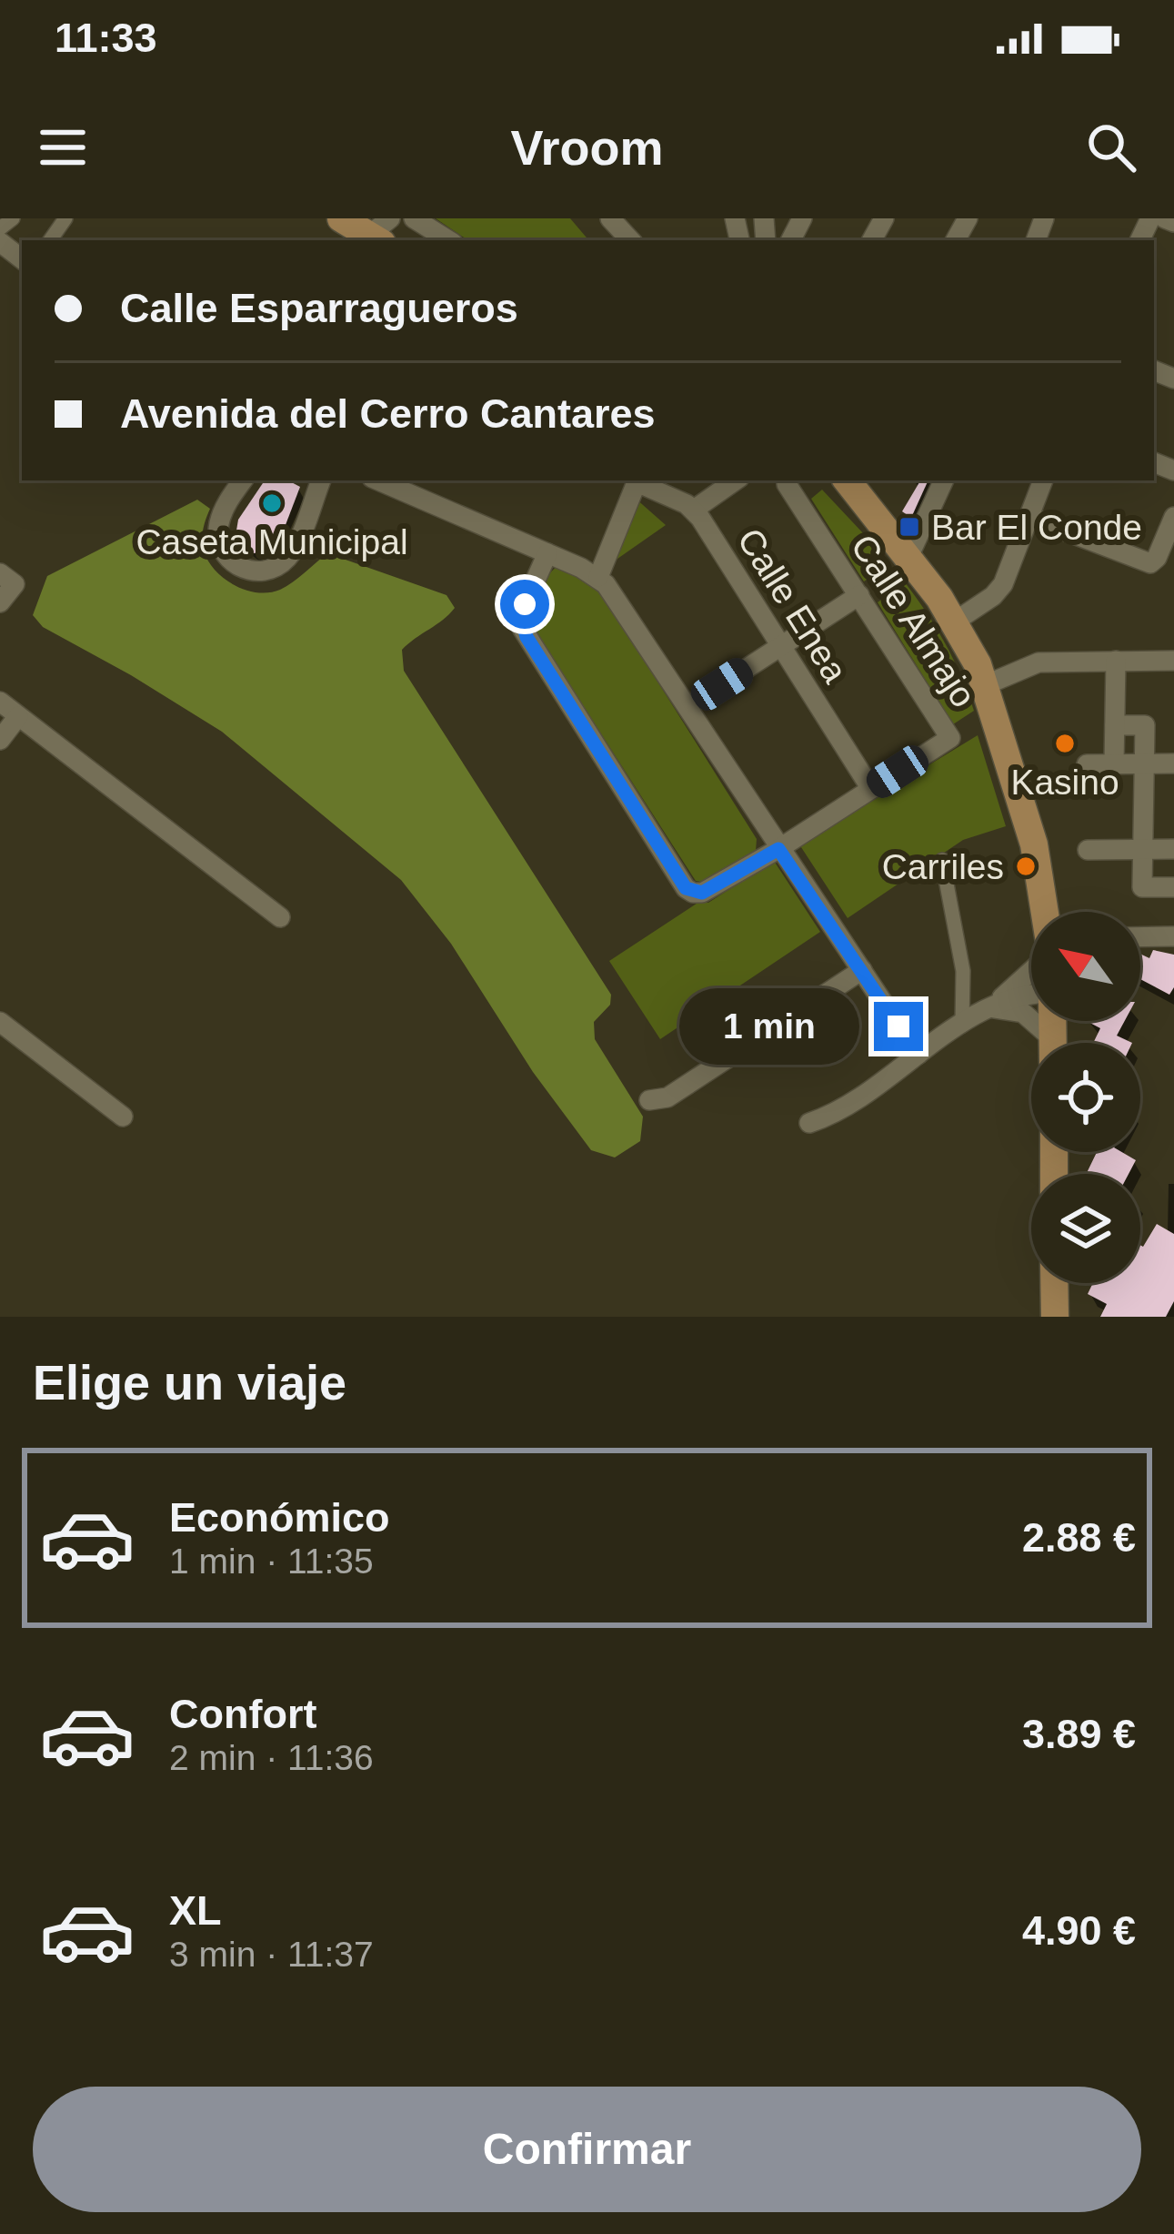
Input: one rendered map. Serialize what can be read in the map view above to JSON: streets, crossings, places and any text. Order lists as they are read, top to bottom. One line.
{"streets":{"street":["Calle Enea","Calle Almajo"]},"crossings":[["Calle Enea","Calle Almajo"]],"places":{"other":["Caseta Municipal","Kasino","Carriles"],"transit":["Bar El Conde"]},"north":"top left","page":{"status":"11:33","header":"Vroom","banner":["Calle Esparragueros","Avenida del Cerro Cantares"],"bubble":"1 min","heading":"Elige un viaje","list":[{"name":"Económico","note":"1 min · 11:35","value":"2.88 €"},{"name":"Confort","note":"2 min · 11:36","value":"3.89 €"},{"name":"XL","note":"3 min · 11:37","value":"4.90 €"}],"buttons":"Confirmar"}}
